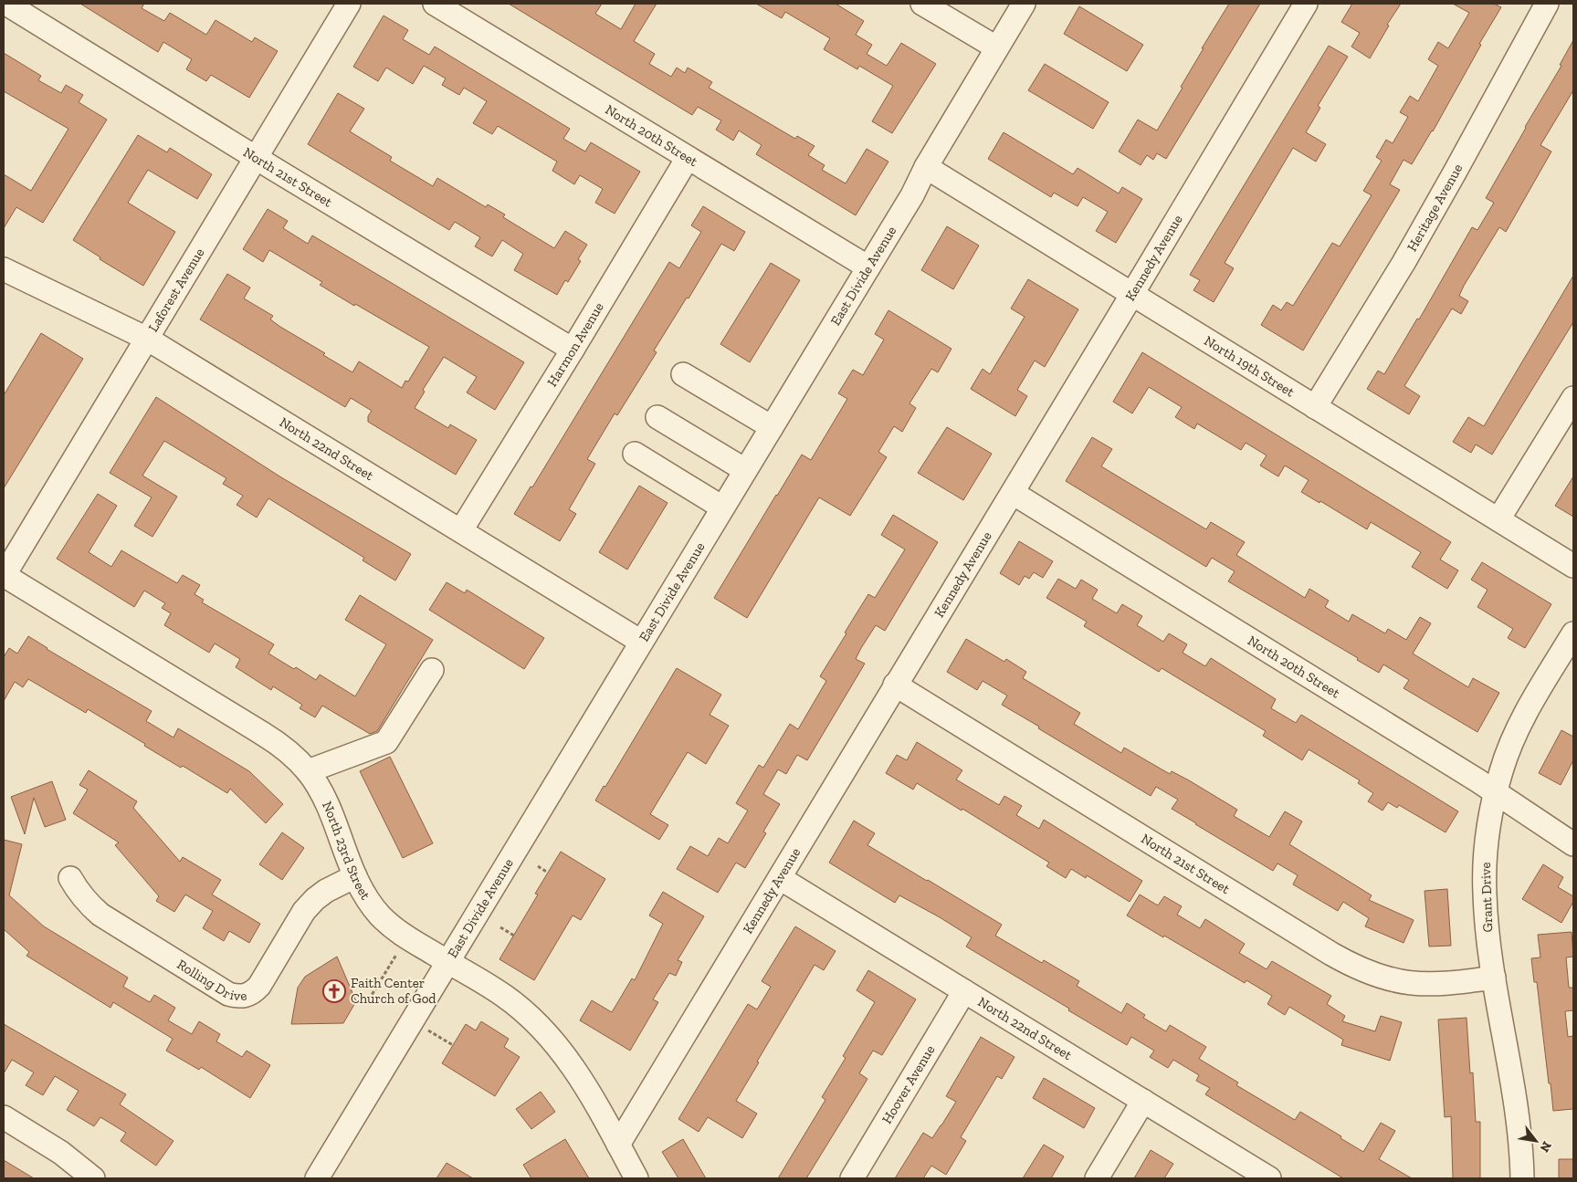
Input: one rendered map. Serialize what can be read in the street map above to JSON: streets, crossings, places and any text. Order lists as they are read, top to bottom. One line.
{"streets":{"street":["North 20th Street","North 21st Street","Heritage Avenue","Kennedy Avenue","East Divide Avenue","Laforest Avenue","Harmon Avenue","North 19th Street","North 22nd Street","North 23rd Street","Grant Drive","Rolling Drive","Hoover Avenue"]},"crossings":[["North 20th Street","Kennedy Avenue"],["North 20th Street","East Divide Avenue"],["North 20th Street","Harmon Avenue"],["North 20th Street","Grant Drive"],["North 21st Street","Kennedy Avenue"],["North 21st Street","Laforest Avenue"],["North 21st Street","Harmon Avenue"],["North 21st Street","Grant Drive"],["Heritage Avenue","North 19th Street"],["Kennedy Avenue","North 19th Street"],["Kennedy Avenue","North 22nd Street"],["Kennedy Avenue","North 23rd Street"],["East Divide Avenue","North 19th Street"],["East Divide Avenue","North 22nd Street"],["East Divide Avenue","North 23rd Street"],["Laforest Avenue","North 22nd Street"],["Laforest Avenue","North 23rd Street"],["Harmon Avenue","North 22nd Street"],["North 22nd Street","Hoover Avenue"],["North 23rd Street","Rolling Drive"]],"places":{"church":["Faith Center Church of God"]},"north":"bottom right"}
